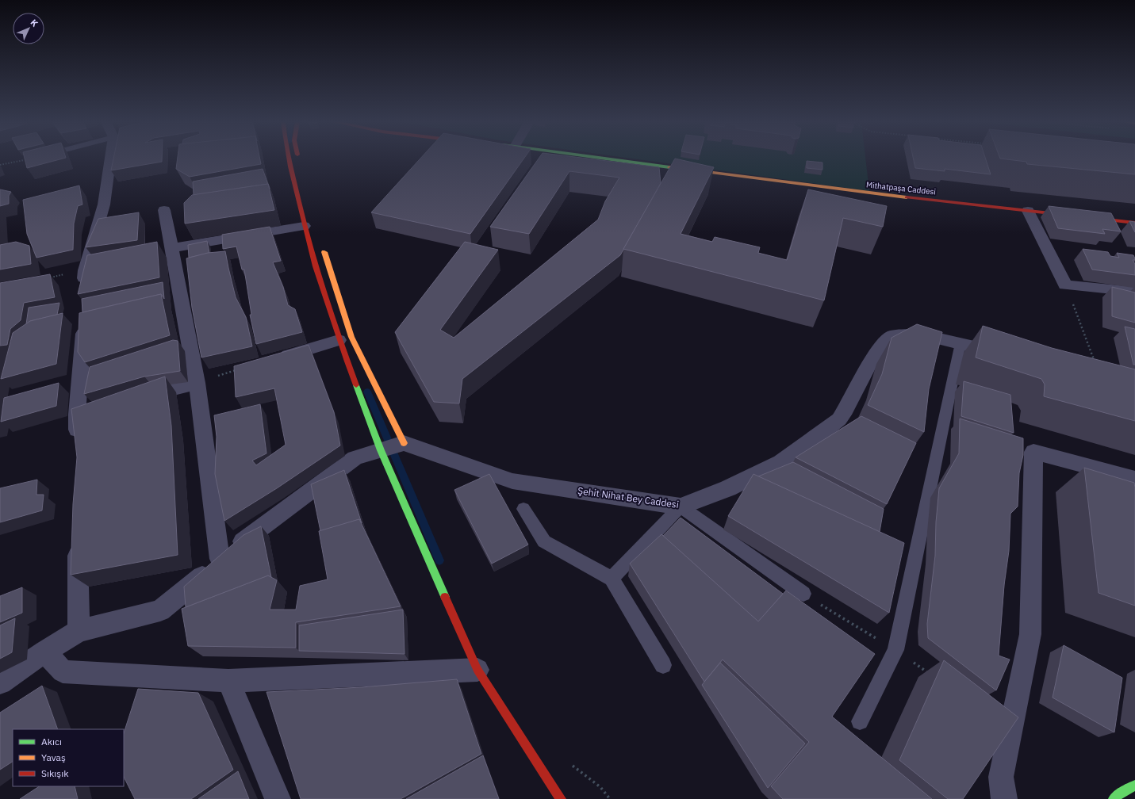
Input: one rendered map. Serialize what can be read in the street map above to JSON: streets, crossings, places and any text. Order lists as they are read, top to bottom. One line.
{"streets":{"street":["Mithatpaşa Caddesi","Şehit Nihat Bey Caddesi"]},"legend":["Akıcı","Yavaş","Sıkışık"],"north":"top right"}
